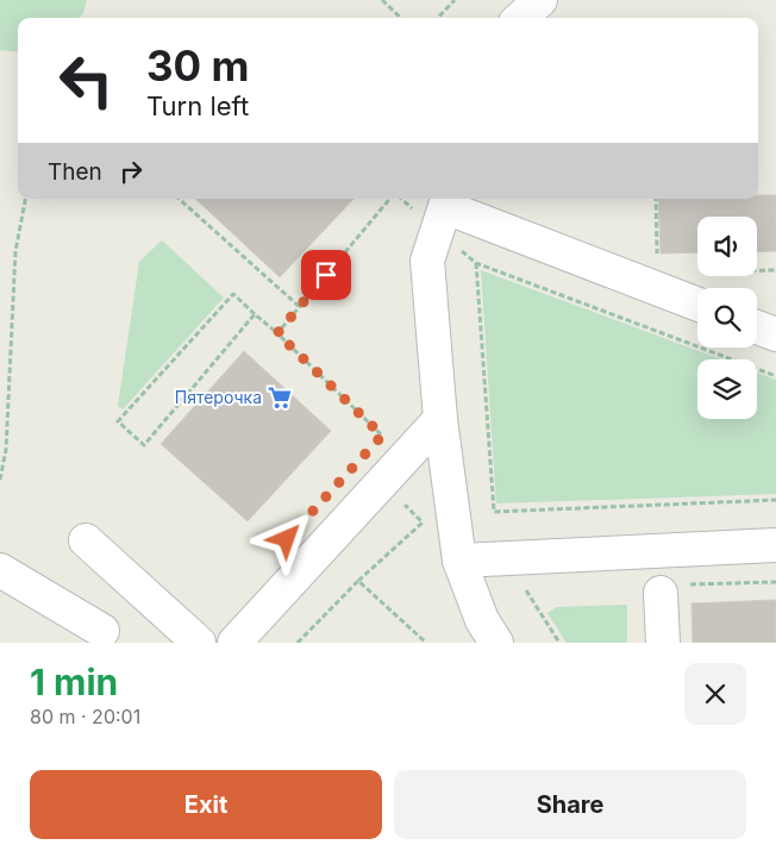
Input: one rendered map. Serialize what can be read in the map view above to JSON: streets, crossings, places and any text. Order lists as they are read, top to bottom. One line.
{"places":{"supermarket":["Пятерочка"]},"page":{"turn":["30 m","Turn left"],"then":"Then","heading":["1 min","80 m · 20:01"],"buttons":["Exit","Share"]}}
